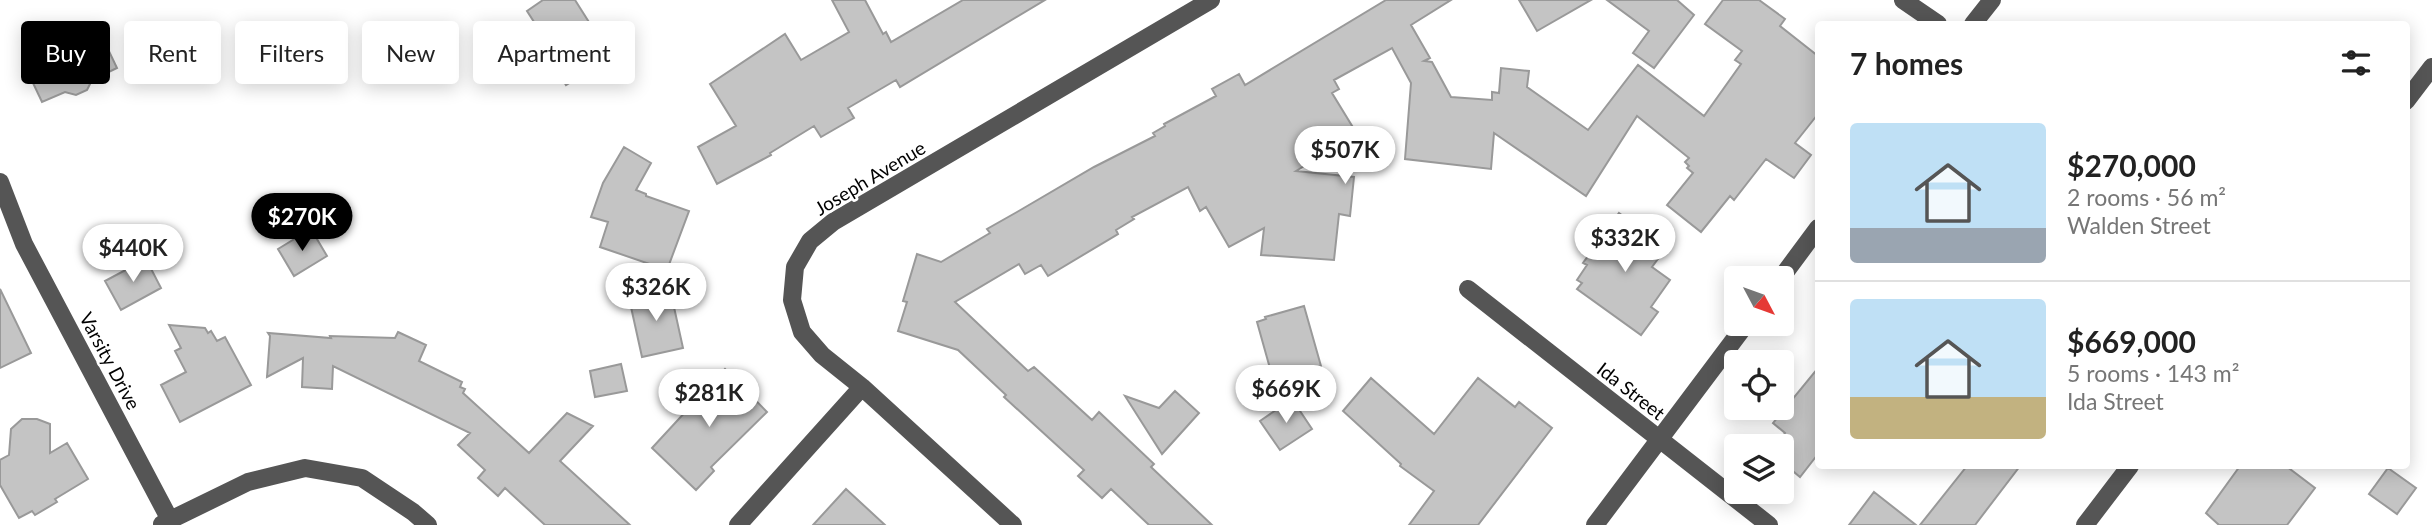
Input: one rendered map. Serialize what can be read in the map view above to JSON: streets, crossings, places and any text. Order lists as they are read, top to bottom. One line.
{"streets":{"street":["Joseph Avenue","Varsity Drive","Ida Street"]},"north":"bottom right","page":{"chip":["Buy","Rent","Filters","New","Apartment"],"heading":"7 homes","list":[{"name":"$270,000","note":"2 rooms · 56 m² · Walden Street"},{"name":"$669,000","note":"5 rooms · 143 m² · Ida Street"}],"price":["$507K","$270K","$332K","$440K","$326K","$669K","$281K"]}}
